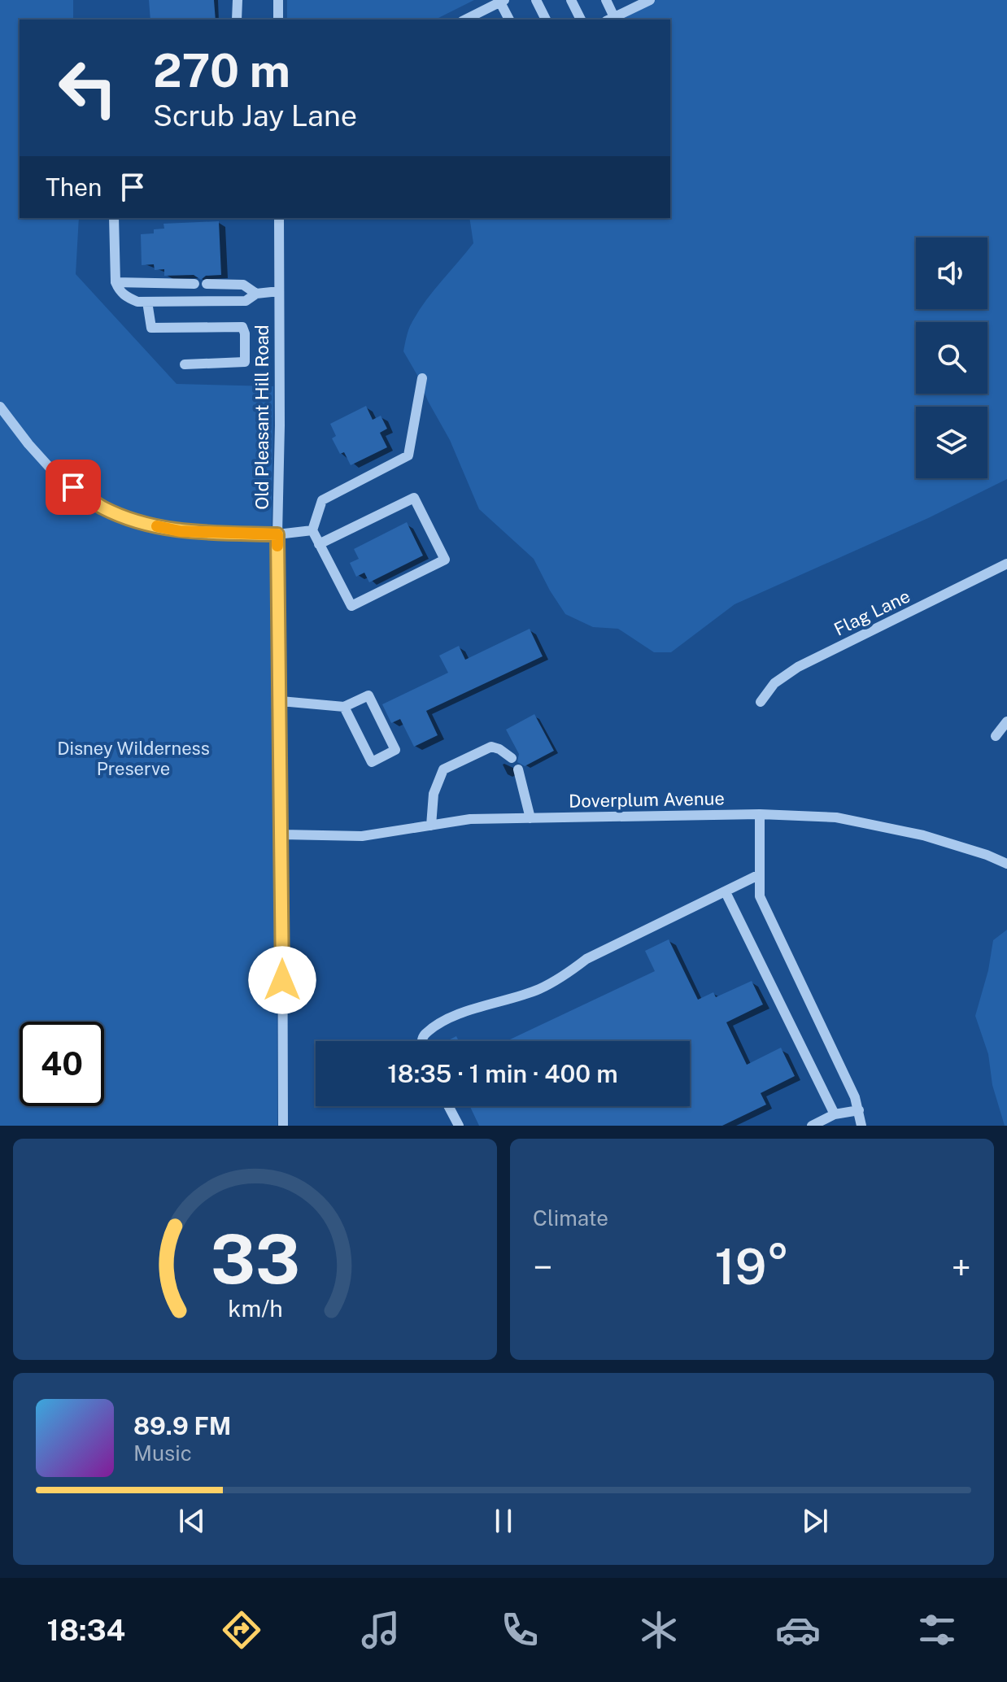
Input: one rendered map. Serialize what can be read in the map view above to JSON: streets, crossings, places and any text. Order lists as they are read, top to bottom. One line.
{"streets":{"street":["Old Pleasant Hill Road","Flag Lane","Doverplum Avenue"]},"crossings":[["Old Pleasant Hill Road","Doverplum Avenue"]],"parks":["Disney Wilderness Preserve"],"page":{"turn":["270 m","Scrub Jay Lane"],"then":"Then","limit":"40","trip":"18:35 · 1 min · 400 m","tile":"Climate","heat":["−","19°","+"],"song":["89.9 FM","Music"],"tabs":"18:34","gauge":["33","km/h"]}}
